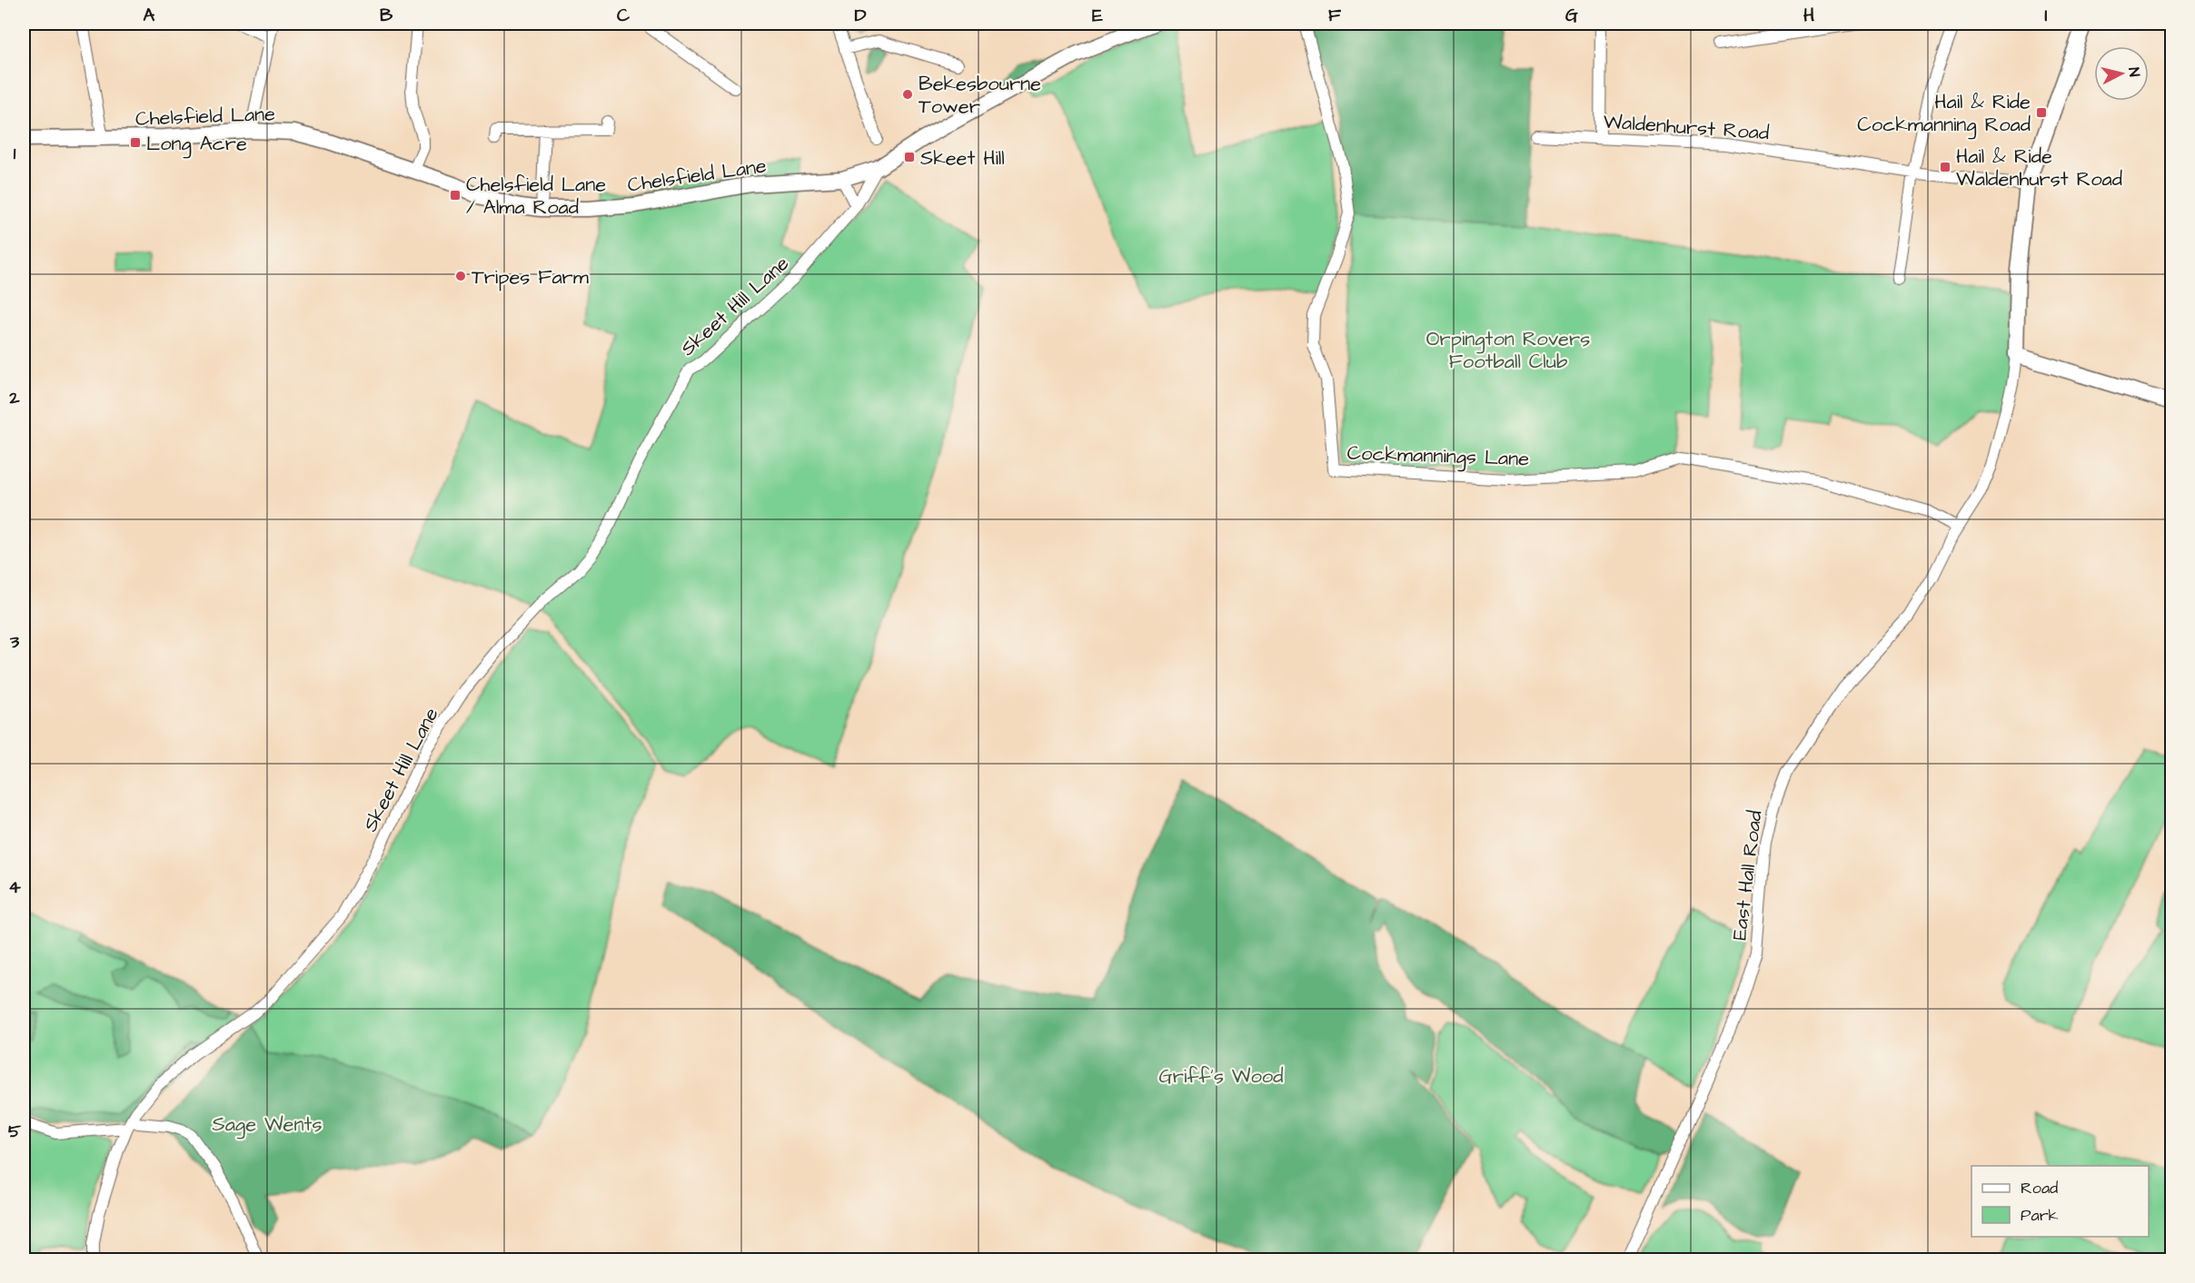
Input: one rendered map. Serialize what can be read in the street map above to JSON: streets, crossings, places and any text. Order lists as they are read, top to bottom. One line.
{"streets":{"street":["Chelsfield Lane","Waldenhurst Road","Skeet Hill Lane","Cockmannings Lane","East Hall Road"]},"crossings":[["Chelsfield Lane","Skeet Hill Lane"],["Cockmannings Lane","East Hall Road"]],"parks":["Orpington Rovers Football Club","Griff's Wood","Sage Wents"],"places":{"other":["Bekesbourne Tower","Tripes Farm"],"transit":["Hail & Ride Cockmanning Road","Long Acre","Skeet Hill","Hail & Ride Waldenhurst Road","Chelsfield Lane / Alma Road"]},"legend":["Road","Park"],"north":"right","grid":{"columns":["A","B","C","D","E","F","G","H","I"],"rows":["1","2","3","4","5"]}}
